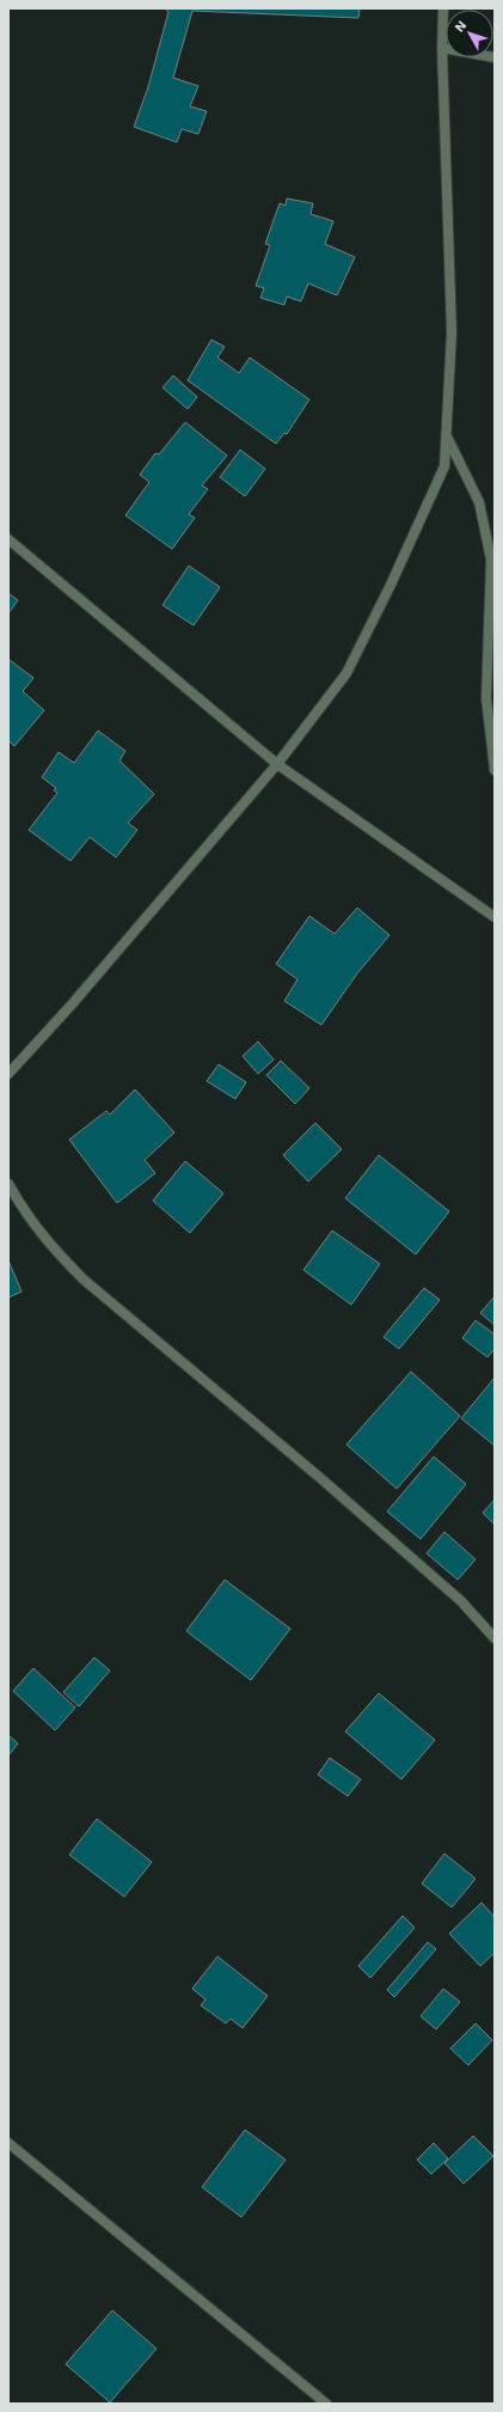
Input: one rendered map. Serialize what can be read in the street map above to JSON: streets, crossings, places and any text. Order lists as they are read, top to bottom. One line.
{"north":"top left"}
